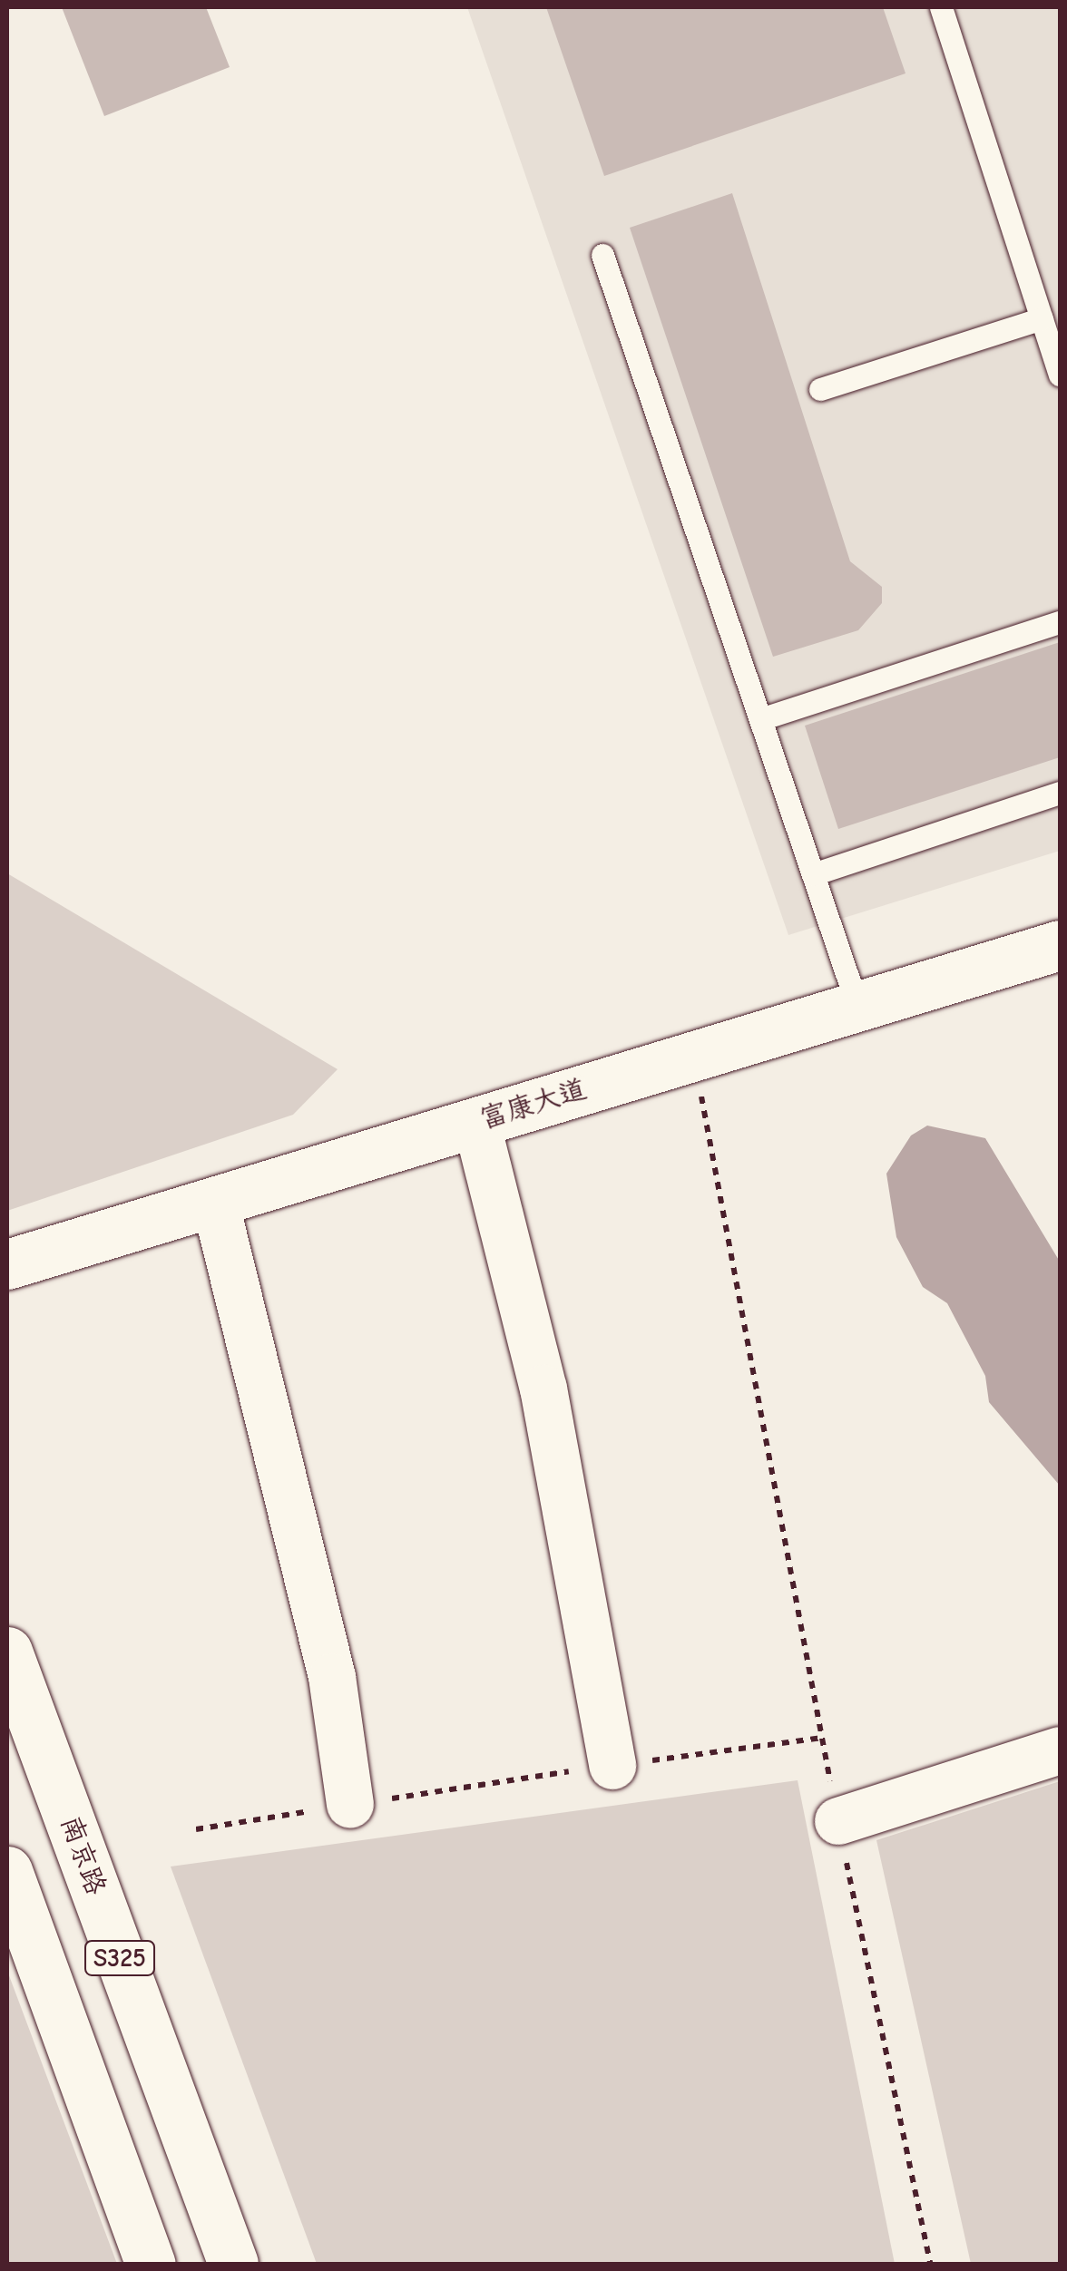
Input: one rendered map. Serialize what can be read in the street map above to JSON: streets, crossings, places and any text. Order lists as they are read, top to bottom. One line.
{"streets":{"street":["富康大道","南京路","S325"]}}
